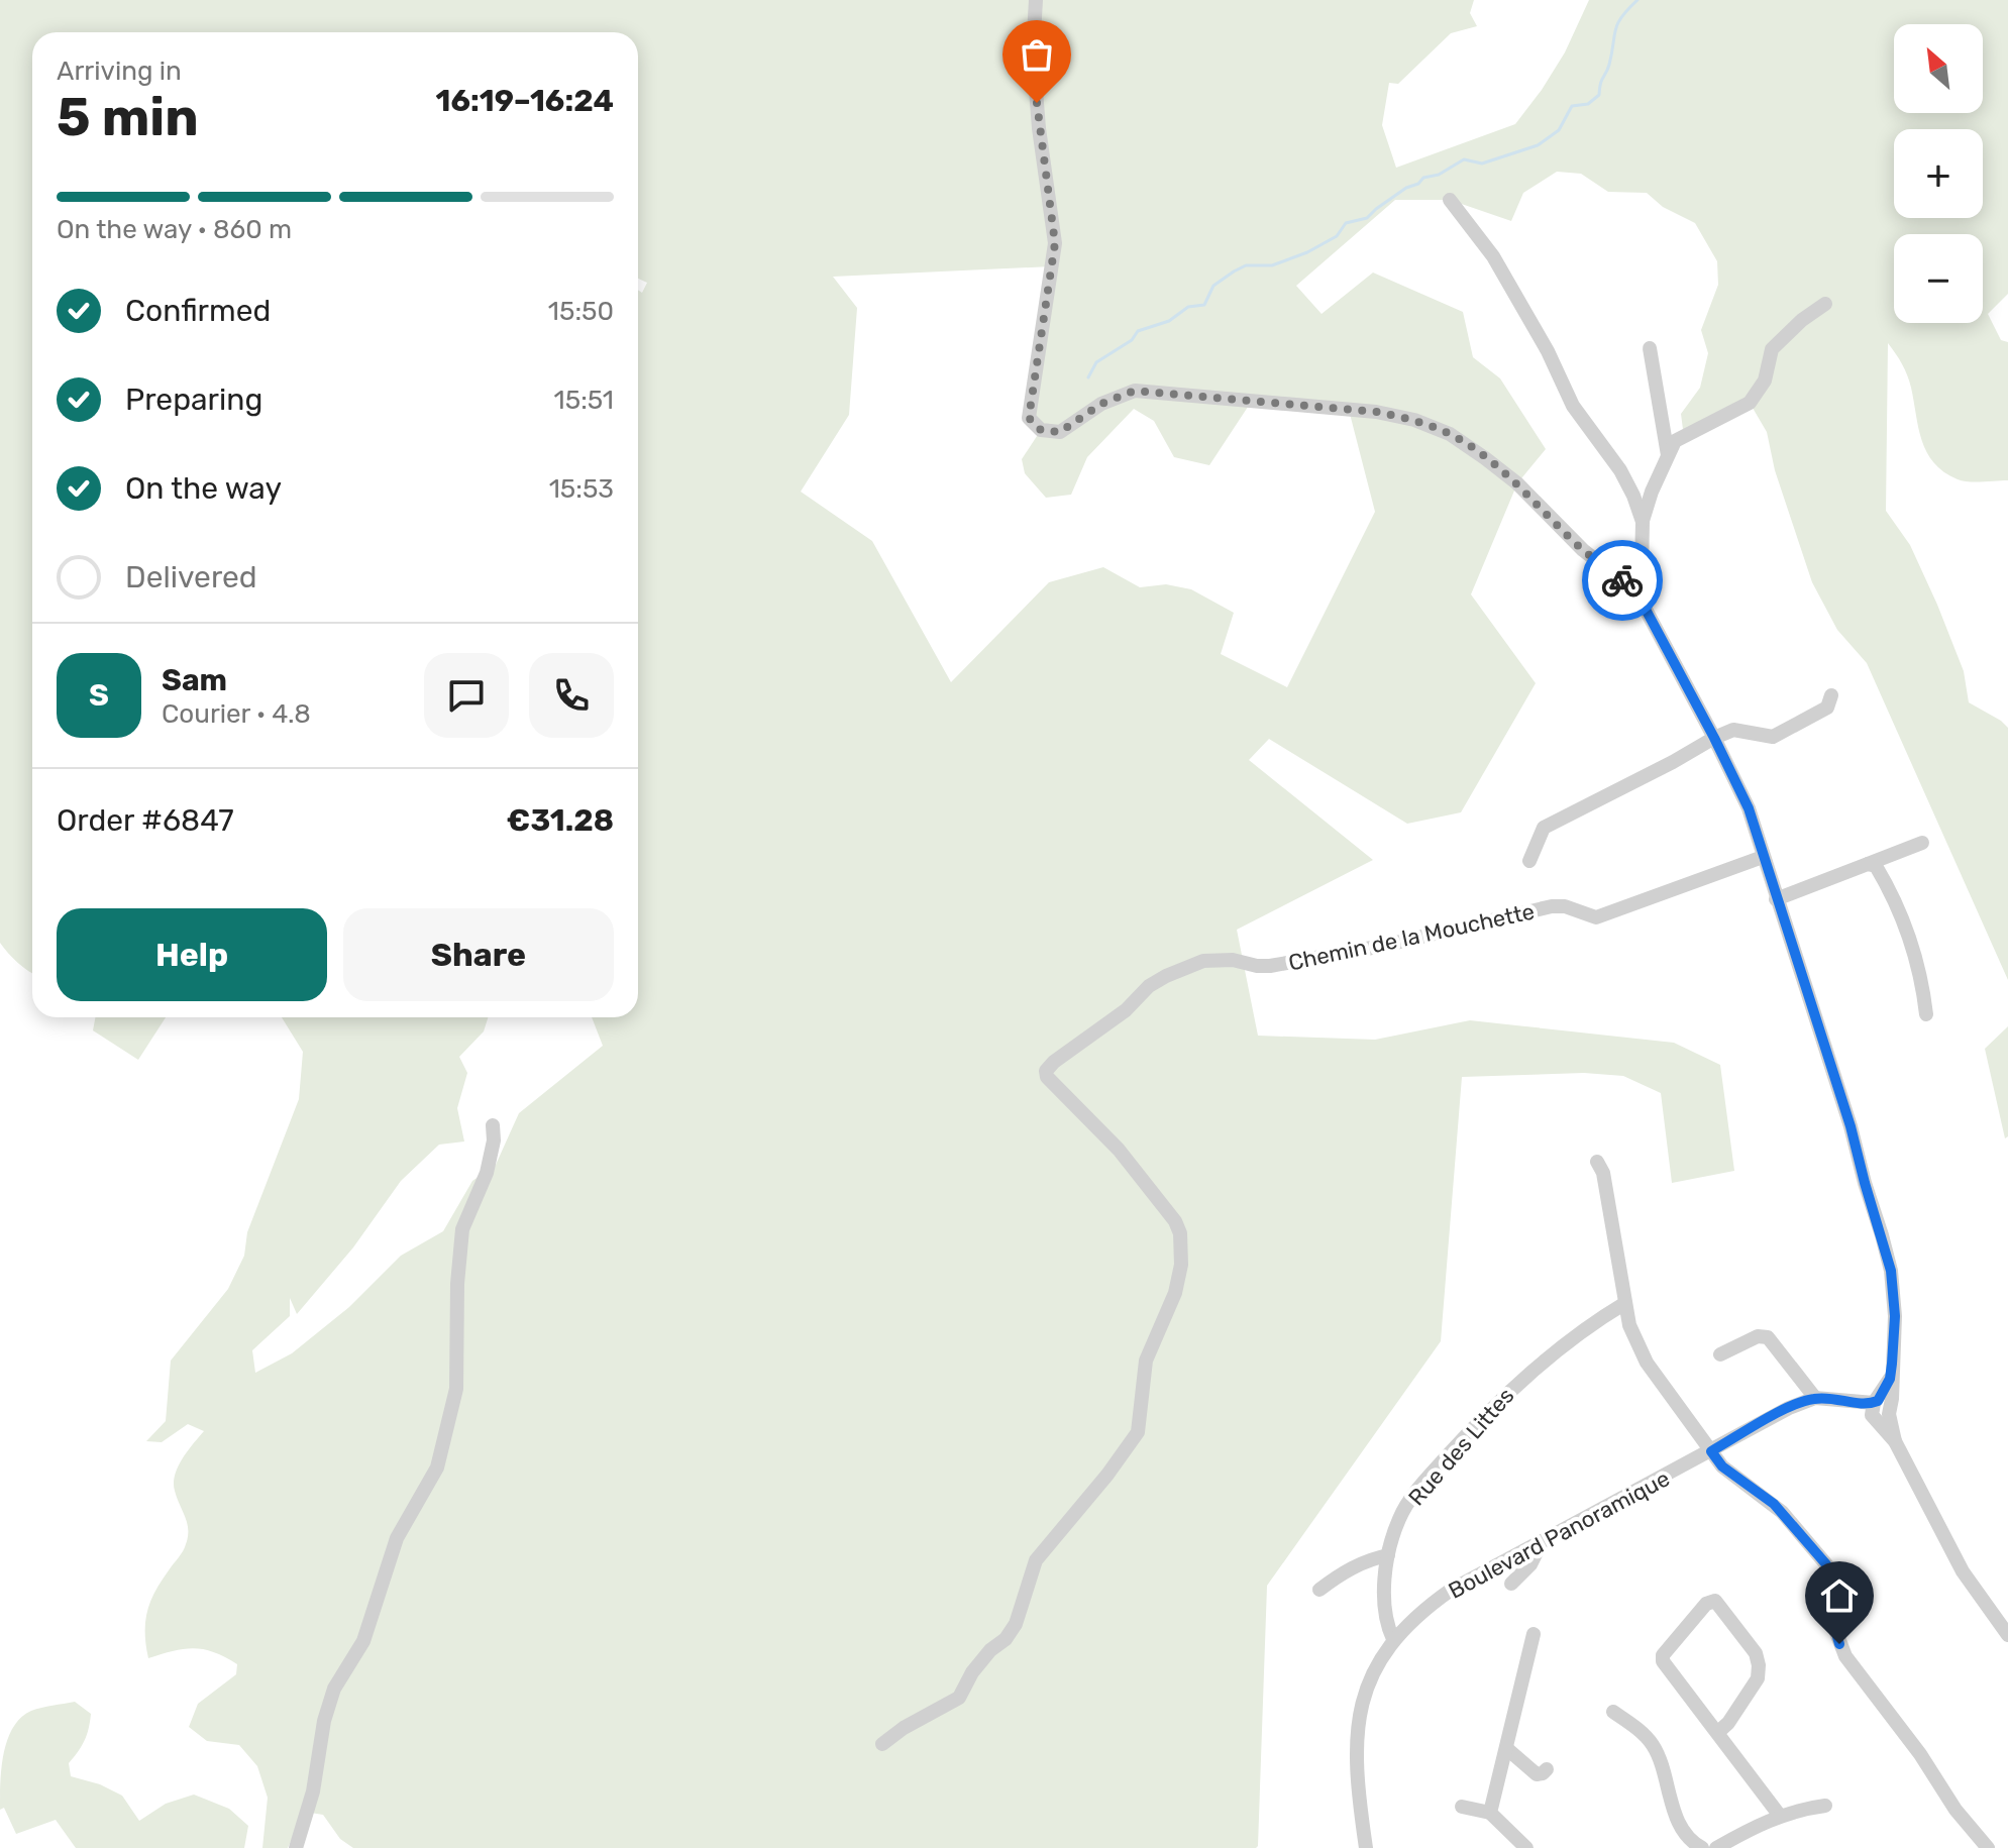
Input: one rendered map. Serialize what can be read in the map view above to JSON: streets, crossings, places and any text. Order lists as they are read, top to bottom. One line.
{"streets":{"street":["Chemin de la Mouchette","Rue des Littes","Boulevard Panoramique"]},"crossings":[["Rue des Littes","Boulevard Panoramique"]],"north":"top left","page":{"map_buttons":["+","−"],"heading":["5 min","Arriving in","16:19–16:24"],"panel":["Sam","Courier · 4.8","Order #6847","€31.28"],"bar":"On the way · 860 m","list":[["Confirmed","15:50"],["Preparing","15:51"],["On the way","15:53"],"Delivered"],"round":"S","buttons":["Help","Share"]}}
